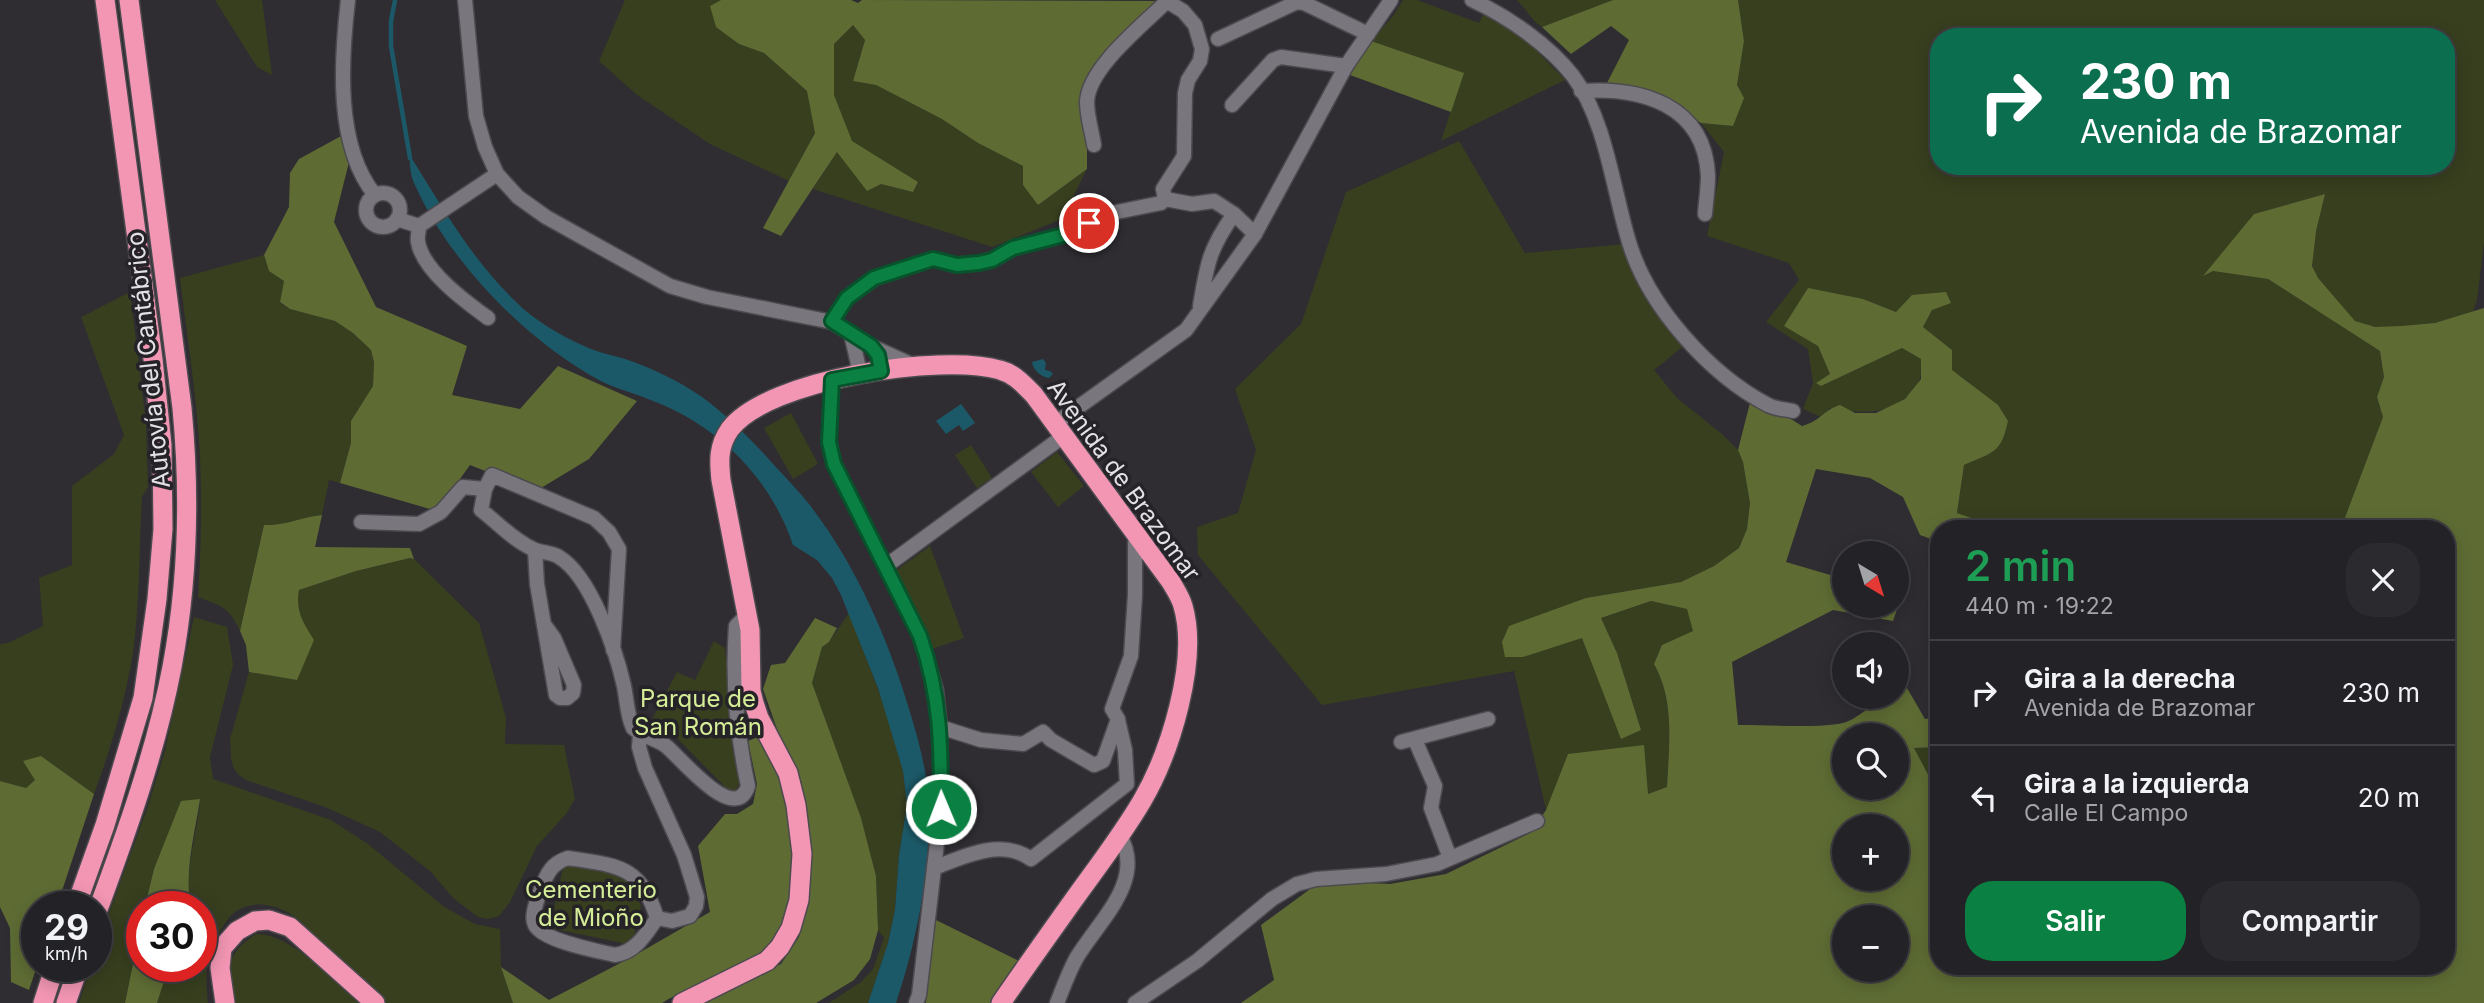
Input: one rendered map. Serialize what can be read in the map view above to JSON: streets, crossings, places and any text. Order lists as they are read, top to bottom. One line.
{"streets":{"highway":["Autovía del Cantábrico","Avenida de Brazomar"]},"parks":["Parque de San Román","Cementerio de Mioño"],"north":"bottom right","page":{"turn":["230 m","Avenida de Brazomar"],"heading":["2 min","440 m · 19:22"],"map_buttons":["+","−"],"list":[{"name":"Gira a la derecha","note":"Avenida de Brazomar","value":"230 m"},{"name":"Gira a la izquierda","note":"Calle El Campo","value":"20 m"}],"buttons":["Salir","Compartir"],"speed":"29 km/h","limit":"30"}}
